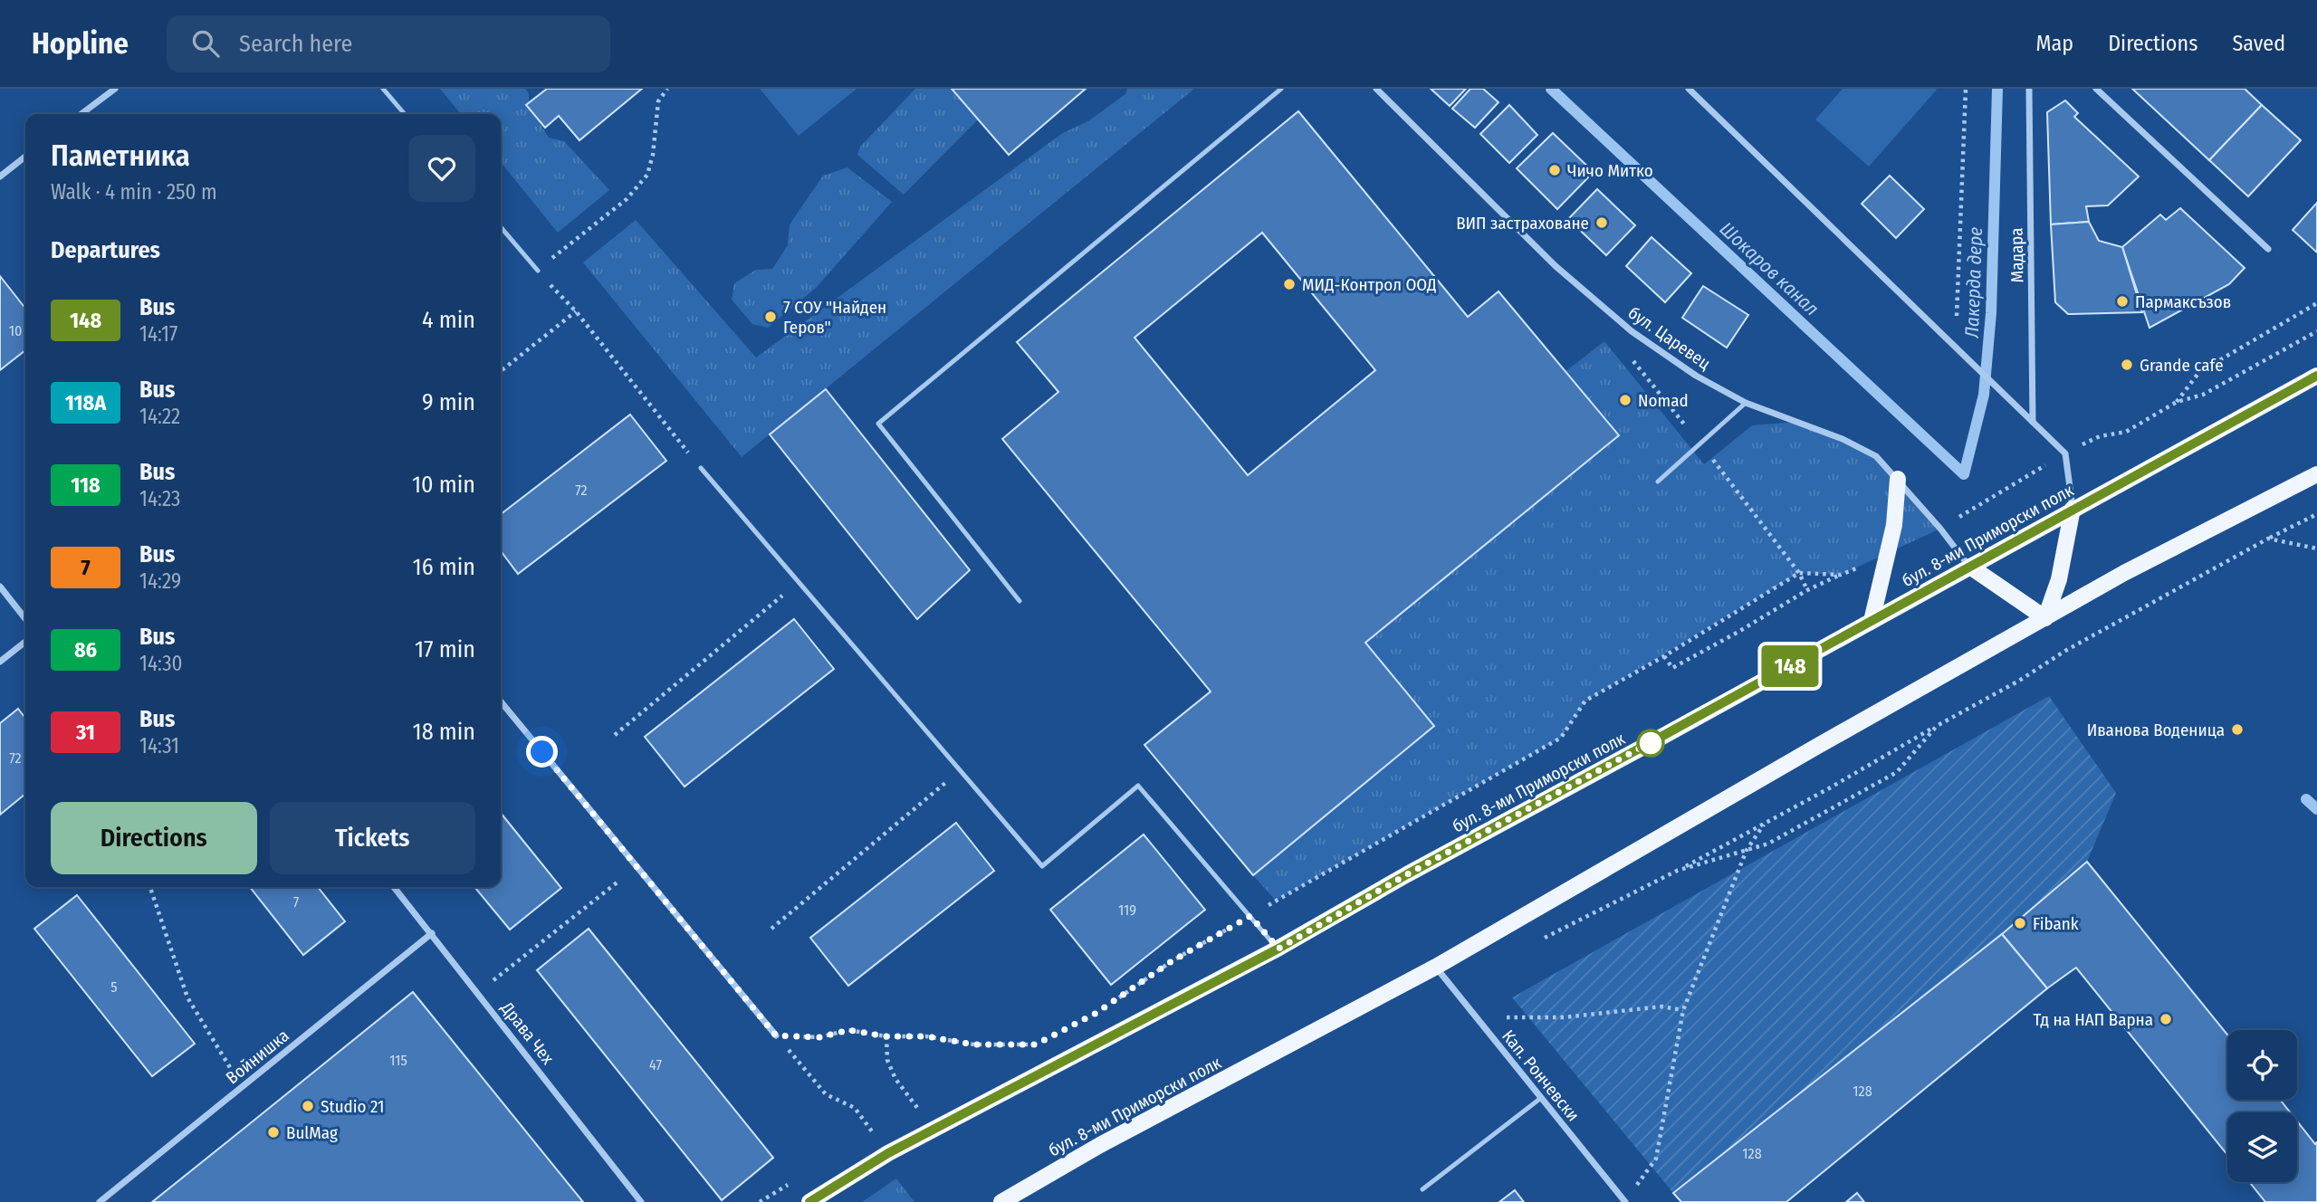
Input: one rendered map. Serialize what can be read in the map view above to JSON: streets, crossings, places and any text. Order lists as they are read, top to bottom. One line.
{"streets":{"main road":["бул. 8-ми Приморски полк"],"street":["Мадара","бул. Царевец","Драва Чех","Войнишка","Кап. Рончевски"]},"crossings":[["бул. Царевец","бул. 8-ми Приморски полк"],["бул. 8-ми Приморски полк","Кап. Рончевски"],["Драва Чех","Войнишка"]],"water":["Шокаров канал","Лакерда дере"],"places":["Чичо Митко","ВИП застраховане","МИД-Контрол ООД","Пармаксъзов","7 СОУ \"Найден Геров\"","Grande cafe","Nomad","Иванова Воденица","Fibank","Тд на НАП Варна","Studio 21","BulMag"],"lines":["bus line 148"],"house_numbers":["10","72","72","7","119","5","115","47","128","128"],"page":{"header":"Hopline","search":"Search here","nav":["Map","Directions","Saved"],"on_map":"148","heading":[["Паметника","Walk · 4 min · 250 m"],"Departures"],"list":[{"mark":"148","name":"Bus","note":"14:17","value":"4 min"},{"mark":"118А","name":"Bus","note":"14:22","value":"9 min"},{"mark":"118","name":"Bus","note":"14:23","value":"10 min"},{"mark":"7","name":"Bus","note":"14:29","value":"16 min"},{"mark":"86","name":"Bus","note":"14:30","value":"17 min"},{"mark":"31","name":"Bus","note":"14:31","value":"18 min"}],"buttons":["Directions","Tickets"]}}
